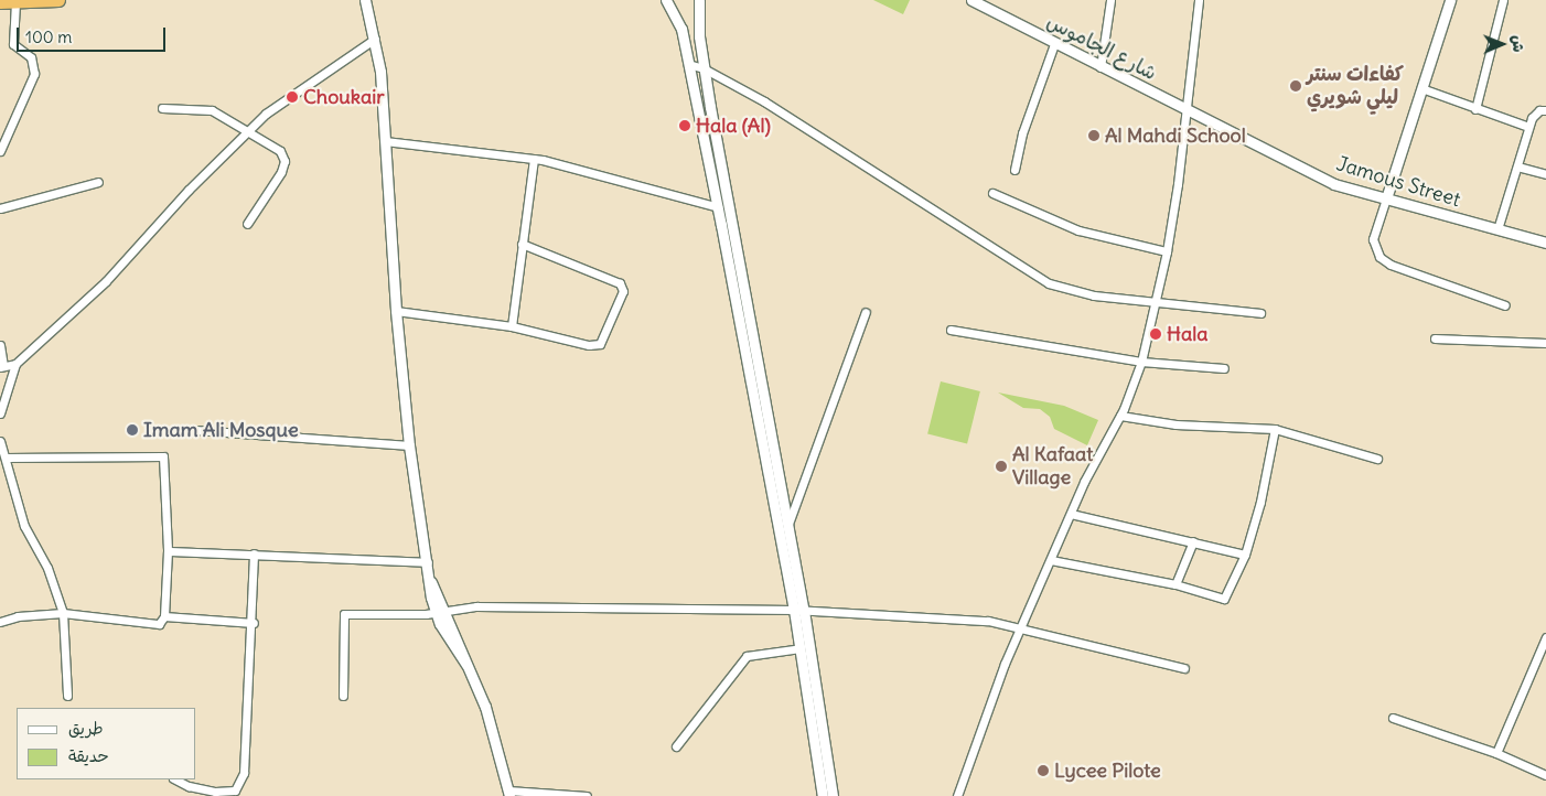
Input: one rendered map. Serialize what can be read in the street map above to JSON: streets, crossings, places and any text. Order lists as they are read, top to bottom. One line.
{"streets":{"street":["شارع الجاموس","Jamous Street"]},"crossings":[["شارع الجاموس","Jamous Street"]],"places":["كفاءات سنتر ليلي شويري","Choukair","Hala (Al)","Al Mahdi School","Hala","Imam Ali Mosque","Al Kafaat Village","Lycee Pilote"],"legend":["طريق","حديقة"],"scale_bar":"100 m","north":"right"}
